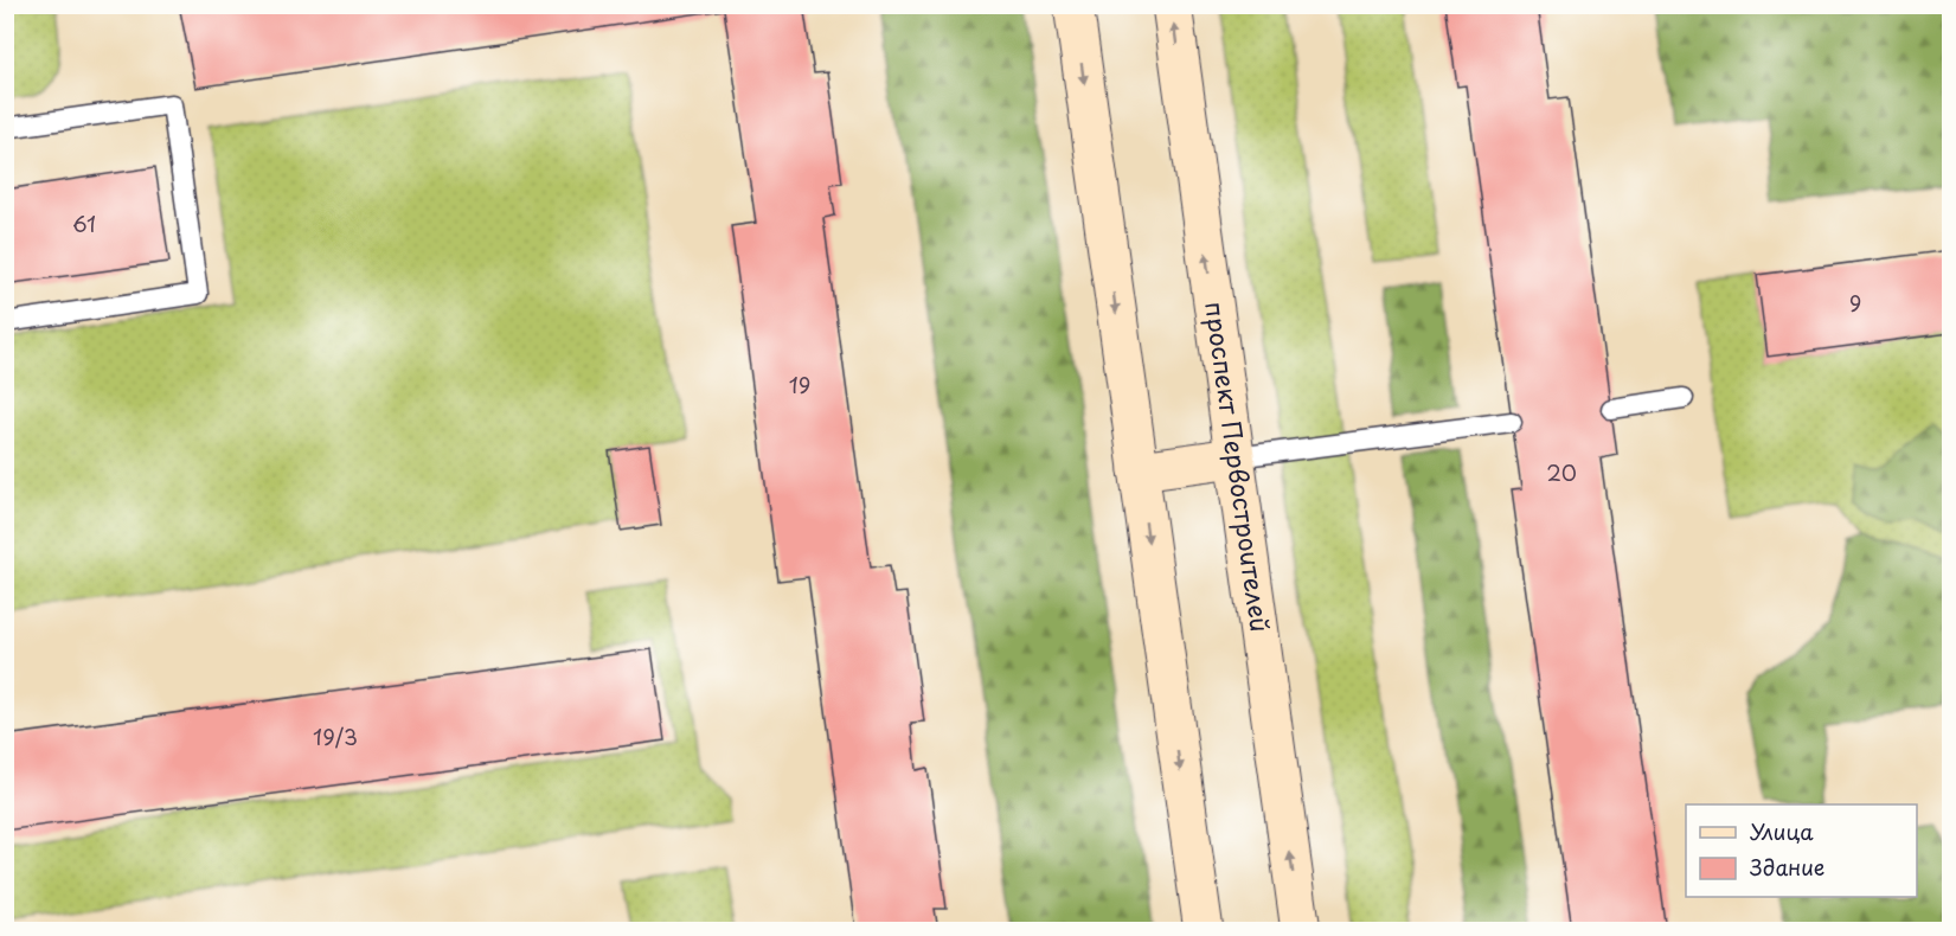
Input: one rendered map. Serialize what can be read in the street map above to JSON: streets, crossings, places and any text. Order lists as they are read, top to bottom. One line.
{"streets":{"main road":["проспект Первостроителей"]},"house_numbers":["61","9","19","20","19/3"],"legend":["Улица","Здание"]}
